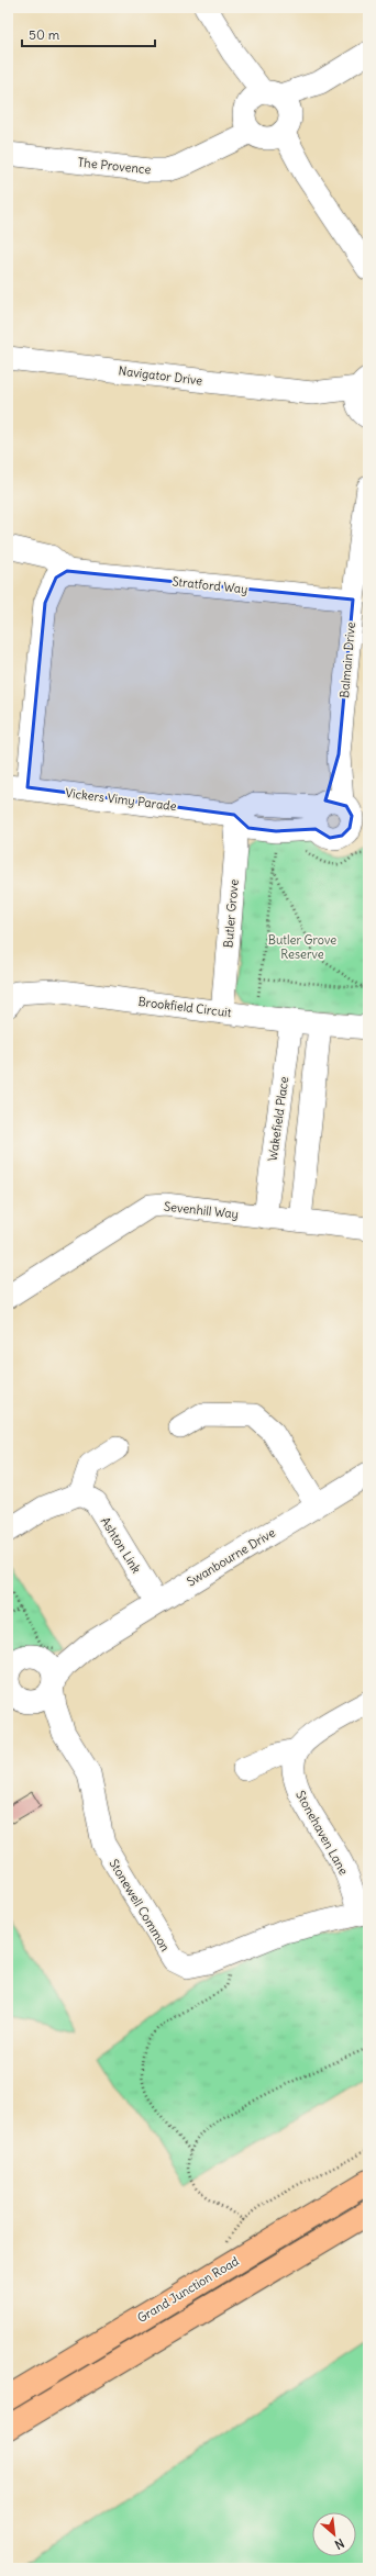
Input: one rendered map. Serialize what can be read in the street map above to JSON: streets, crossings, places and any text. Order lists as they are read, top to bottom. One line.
{"streets":{"highway":["Grand Junction Road"],"street":["The Provence","Navigator Drive","Stratford Way","Balmain Drive","Vickers Vimy Parade","Butler Grove","Brookfield Circuit","Wakefield Place","Sevenhill Way","Ashton Link","Swanbourne Drive","Stonehaven Lane","Stonewell Common"]},"crossings":[["Stratford Way","Balmain Drive"],["Vickers Vimy Parade","Butler Grove"],["Butler Grove","Brookfield Circuit"],["Brookfield Circuit","Wakefield Place"],["Wakefield Place","Sevenhill Way"],["Ashton Link","Swanbourne Drive"],["Swanbourne Drive","Stonewell Common"],["Stonehaven Lane","Stonewell Common"]],"parks":["Butler Grove Reserve"],"scale_bar":"50 m","north":"bottom right"}
